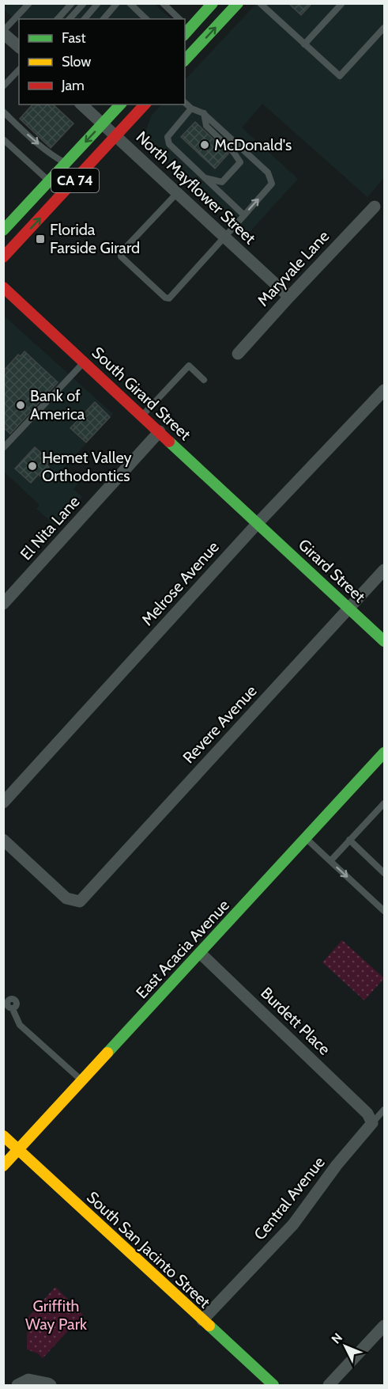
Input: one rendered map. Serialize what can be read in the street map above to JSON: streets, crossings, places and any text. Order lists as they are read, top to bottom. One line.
{"streets":{"street":["CA 74","North Mayflower Street","Maryvale Lane","South Girard Street","El Nita Lane","Girard Street","Melrose Avenue","Revere Avenue","East Acacia Avenue","Burdett Place","Central Avenue","South San Jacinto Street"]},"crossings":[["CA 74","North Mayflower Street"],["North Mayflower Street","Maryvale Lane"],["South Girard Street","El Nita Lane"],["South Girard Street","Girard Street"],["South Girard Street","Melrose Avenue"],["Girard Street","Melrose Avenue"],["Girard Street","Revere Avenue"],["East Acacia Avenue","Burdett Place"],["East Acacia Avenue","South San Jacinto Street"],["Burdett Place","Central Avenue"],["Central Avenue","South San Jacinto Street"]],"parks":["Griffith Way Park"],"places":{"other":["McDonald's","Bank of America","Hemet Valley Orthodontics"],"transit":["Florida Farside Girard"]},"legend":["Fast","Slow","Jam"],"north":"top left"}
